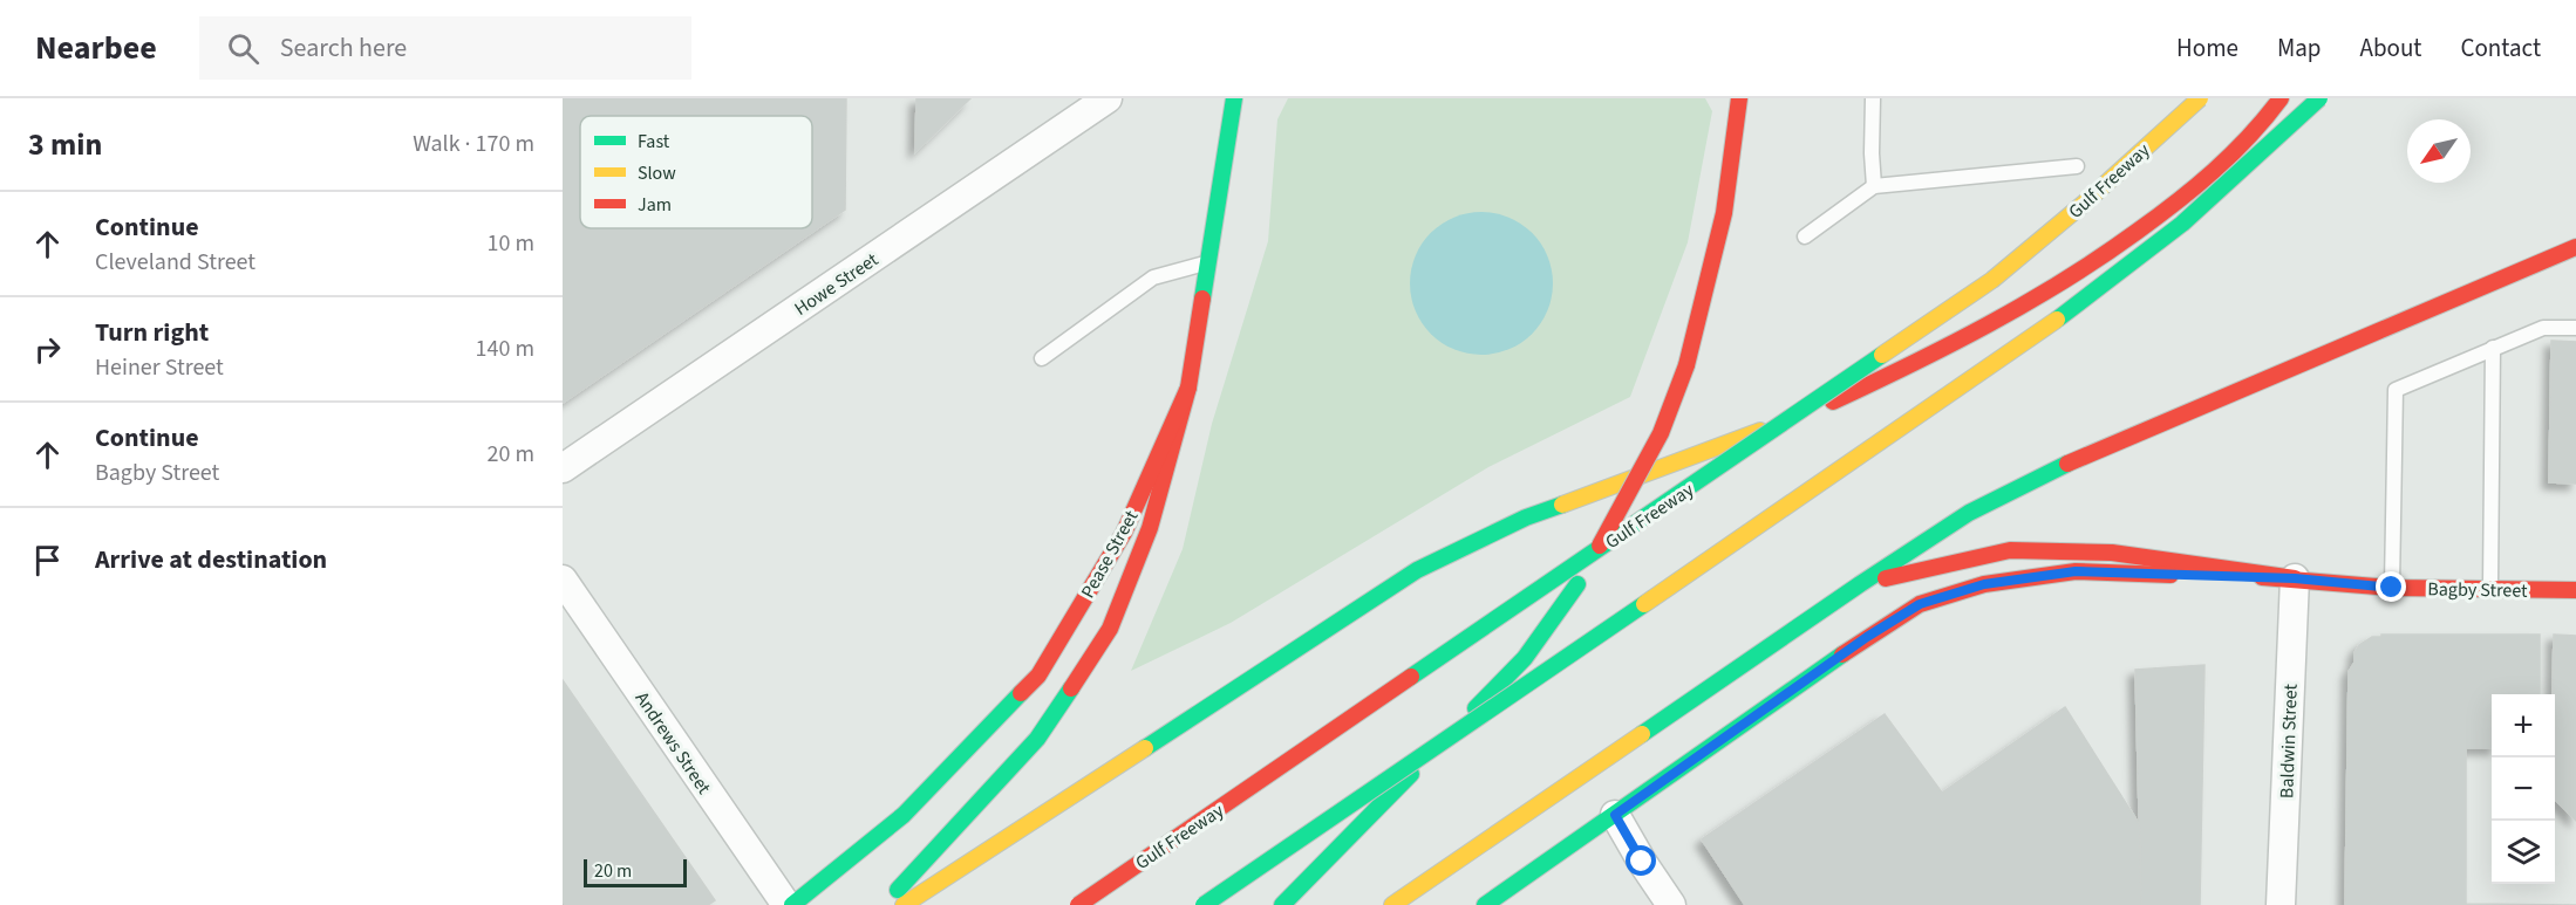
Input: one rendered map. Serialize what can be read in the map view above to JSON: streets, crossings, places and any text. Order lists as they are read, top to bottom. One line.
{"streets":{"main road":["Gulf Freeway","Pease Street","Bagby Street"],"street":["Howe Street","Baldwin Street","Andrews Street"]},"crossings":[["Bagby Street","Baldwin Street"]],"legend":["Fast","Slow","Jam"],"scale_bar":"20 m","north":"bottom left","page":{"header":"Nearbee","search":"Search here","nav":["Home","Map","About","Contact"],"heading":["3 min","Walk · 170 m"],"list":[["Continue","Cleveland Street","10 m"],["Turn right","Heiner Street","140 m"],["Continue","Bagby Street","20 m"],"Arrive at destination"],"map_buttons":["+","−"],"scale":"20 m"}}
